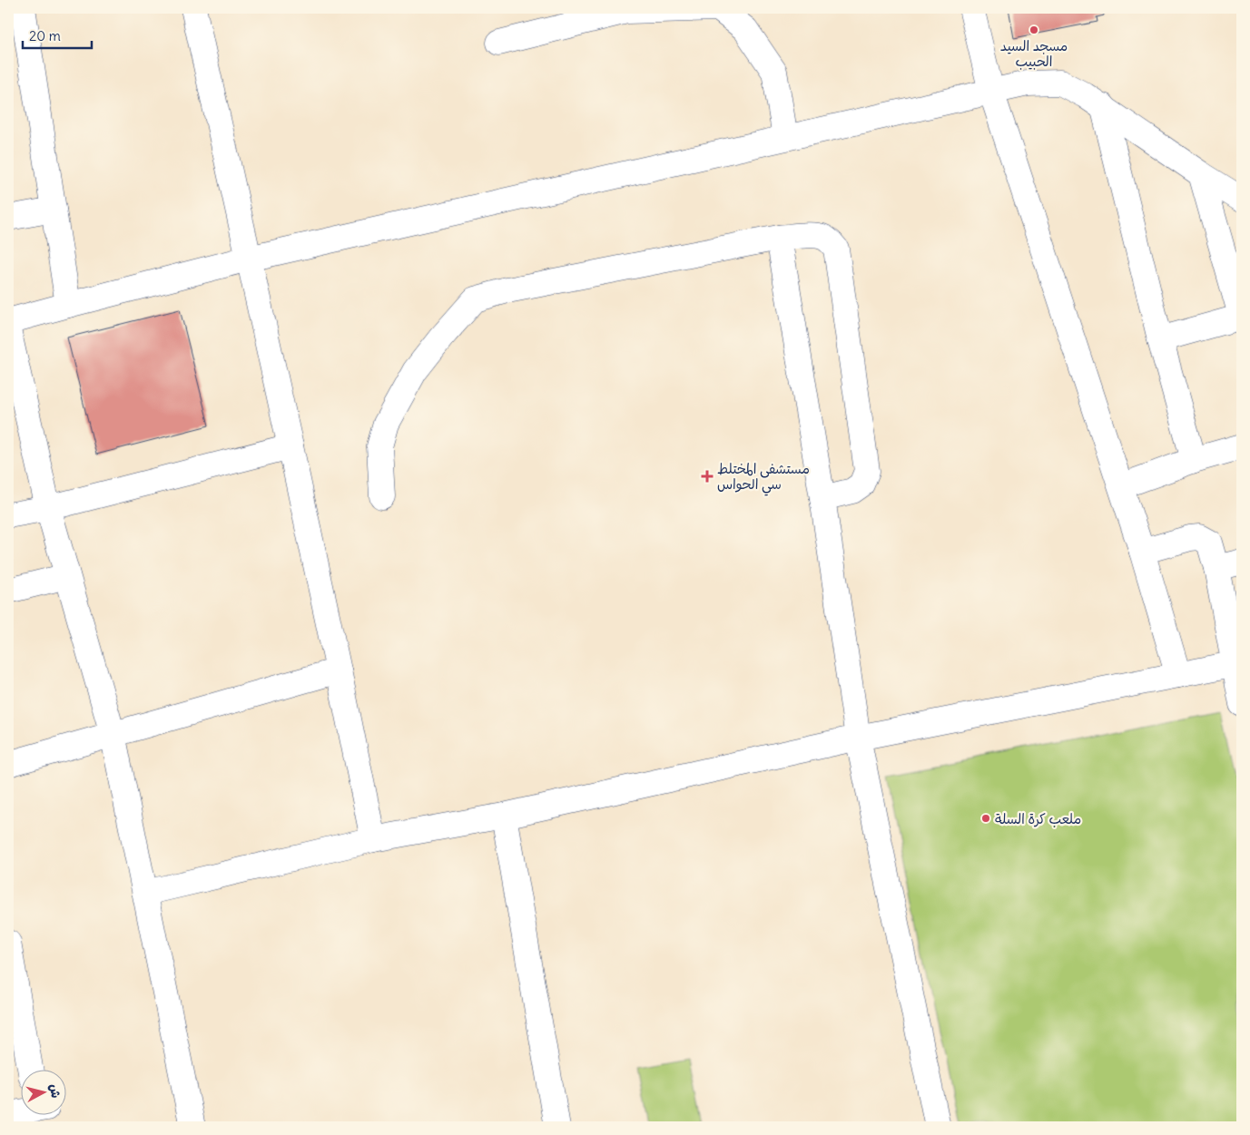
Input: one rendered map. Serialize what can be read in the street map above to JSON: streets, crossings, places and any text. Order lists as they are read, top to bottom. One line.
{"places":{"other":["مسجد السيد الحبيب","ملعب كرة السلة"],"health":["مستشفى المختلط سي الحواس"]},"scale_bar":"20 m","north":"right"}
